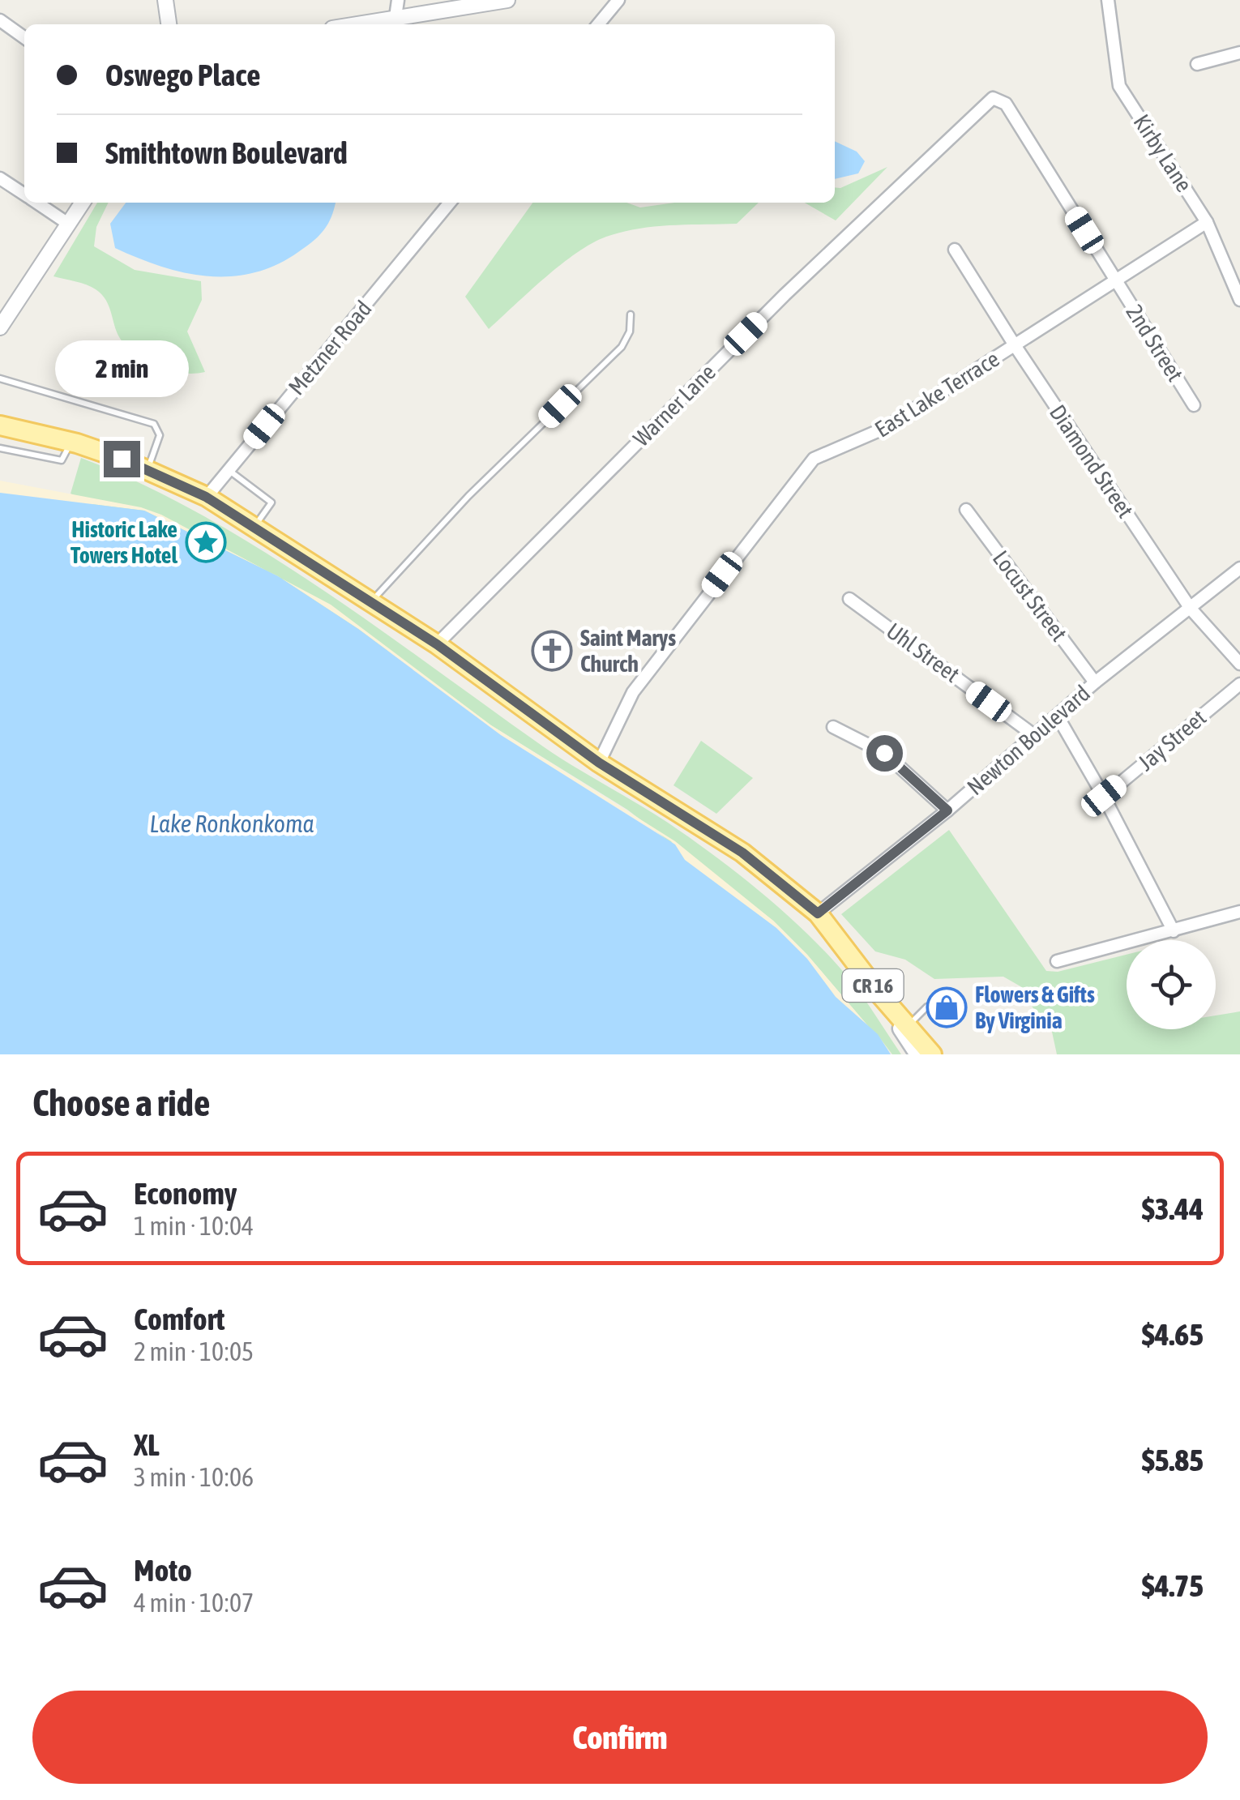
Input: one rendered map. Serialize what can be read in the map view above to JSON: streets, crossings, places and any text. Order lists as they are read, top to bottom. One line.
{"streets":{"main road":["CR 16"],"street":["Kirby Lane","2nd Street","Metzner Road","East Lake Terrace","Warner Lane","Diamond Street","Locust Street","Uhl Street","Newton Boulevard","Jay Street"]},"crossings":[["Kirby Lane","East Lake Terrace"],["2nd Street","East Lake Terrace"],["2nd Street","Warner Lane"],["Metzner Road","CR 16"],["East Lake Terrace","Diamond Street"],["East Lake Terrace","CR 16"],["Warner Lane","CR 16"],["Diamond Street","Newton Boulevard"],["Locust Street","Newton Boulevard"],["Uhl Street","Newton Boulevard"],["Newton Boulevard","CR 16"]],"water":["Lake Ronkonkoma"],"places":{"place":["Historic Lake Towers Hotel"],"church":["Saint Marys Church"],"shop":["Flowers & Gifts By Virginia"]},"page":{"banner":["Oswego Place","Smithtown Boulevard"],"bubble":"2 min","heading":"Choose a ride","list":[{"name":"Economy","note":"1 min · 10:04","value":"$3.44"},{"name":"Comfort","note":"2 min · 10:05","value":"$4.65"},{"name":"XL","note":"3 min · 10:06","value":"$5.85"},{"name":"Moto","note":"4 min · 10:07","value":"$4.75"}],"buttons":"Confirm"}}
